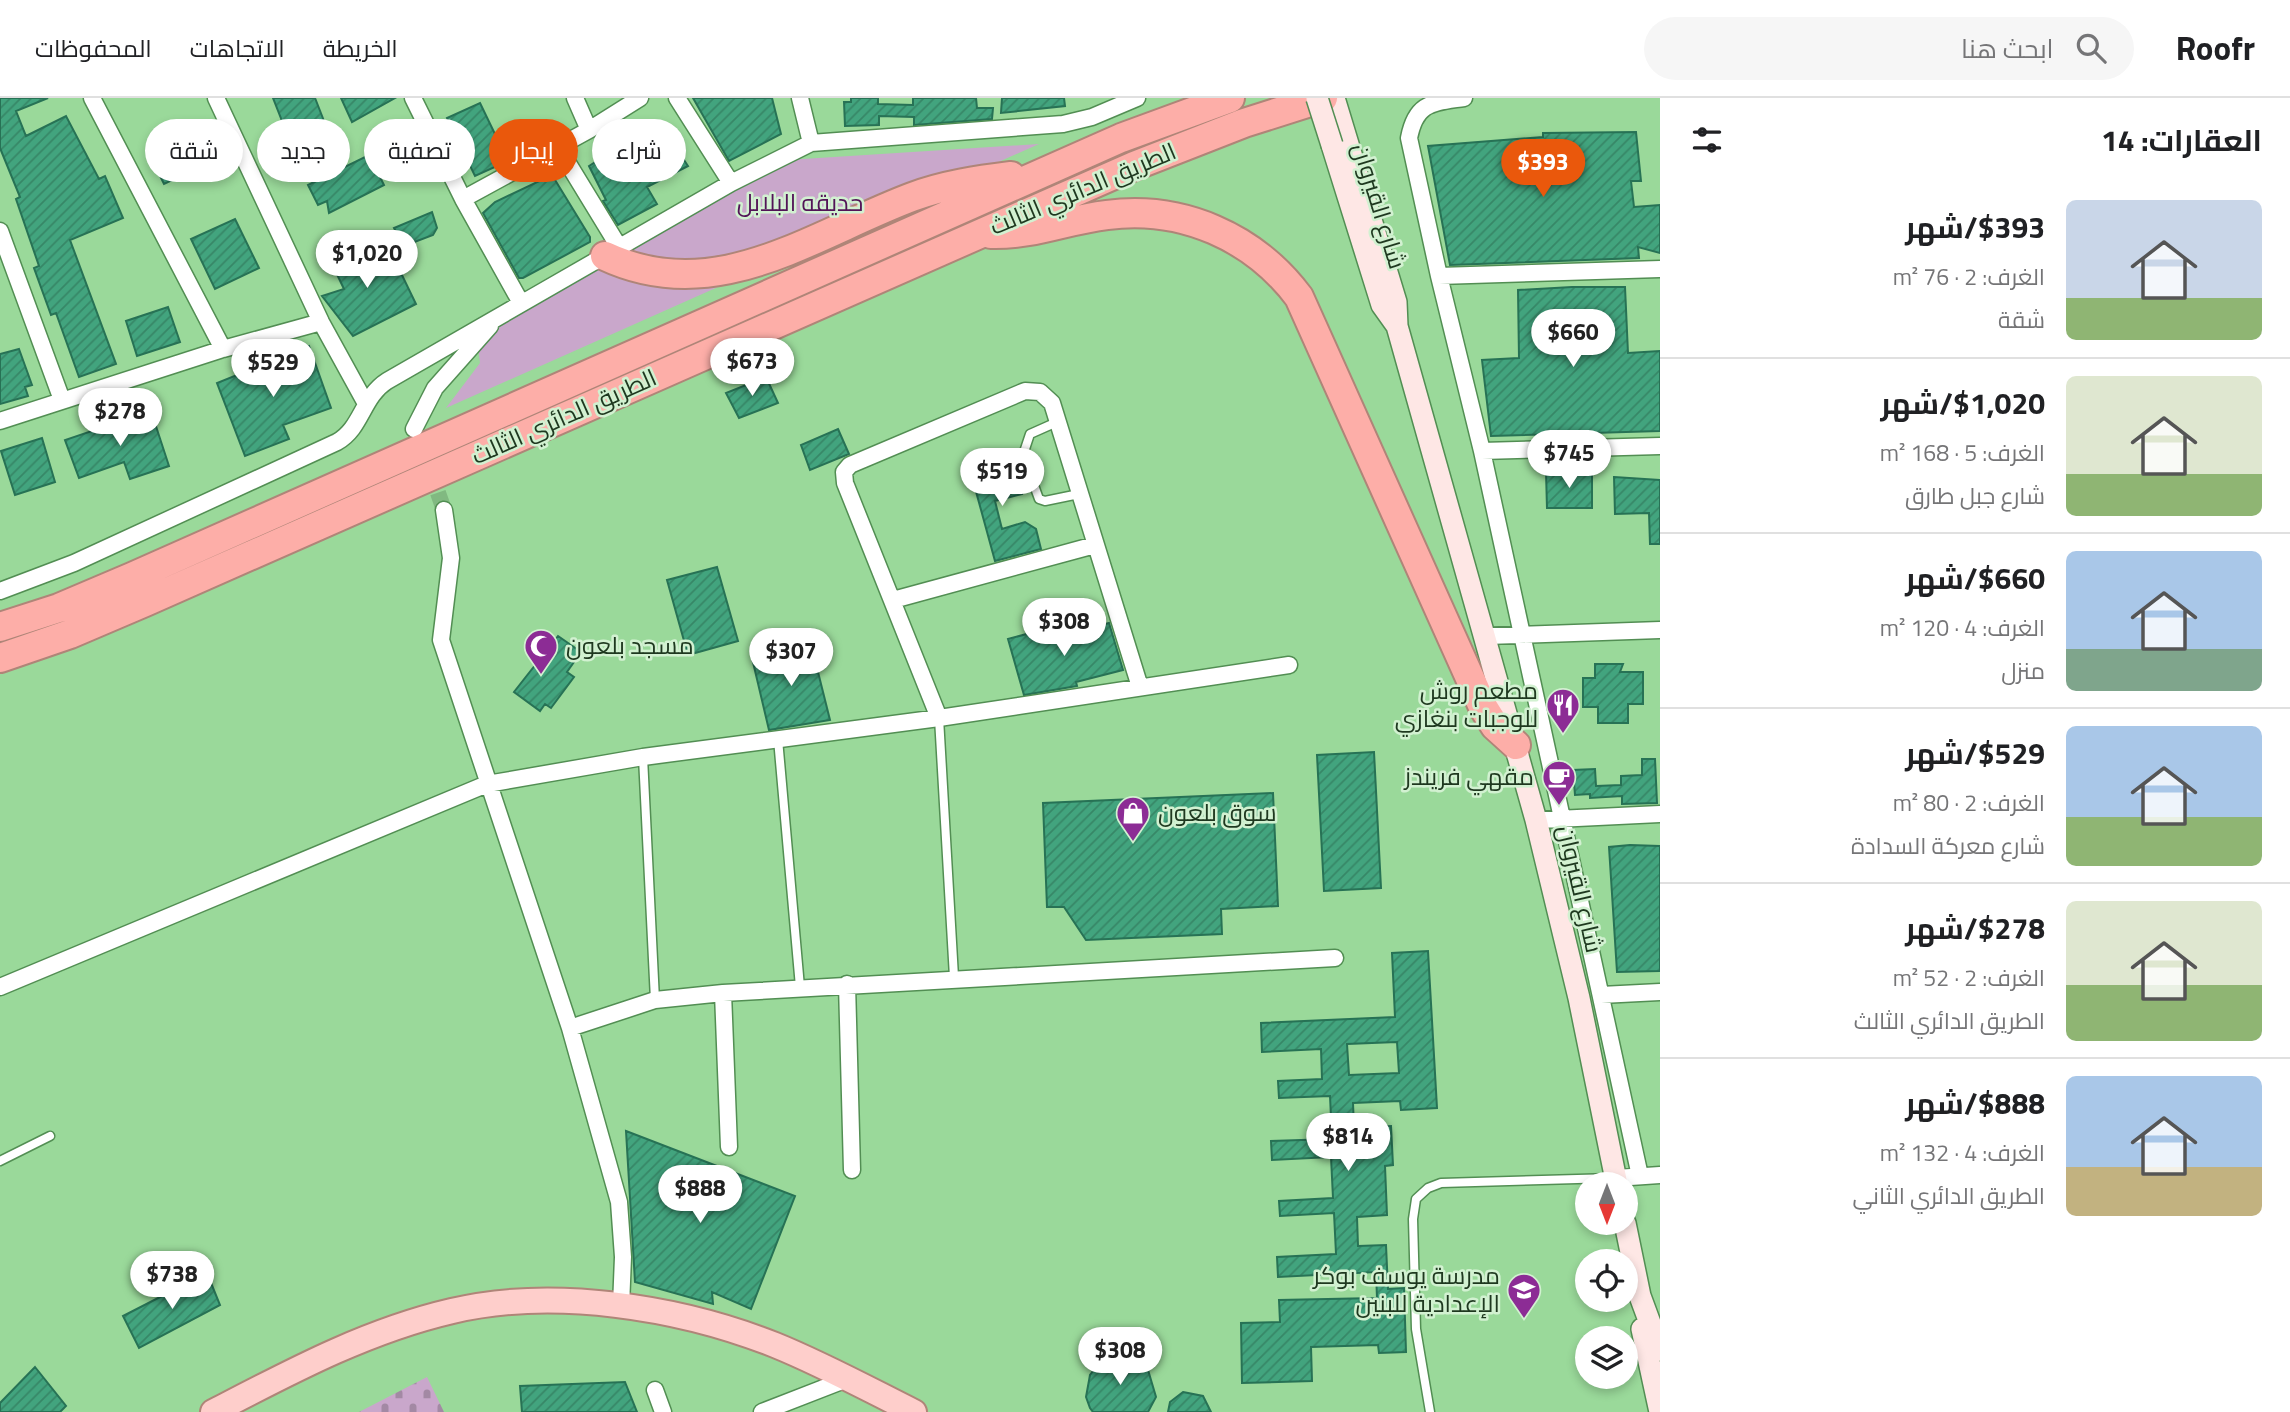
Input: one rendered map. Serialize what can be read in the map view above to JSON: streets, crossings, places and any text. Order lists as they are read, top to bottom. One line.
{"streets":{"highway":["الطريق الدائري الثالث"],"main road":["شارع القيروان"]},"parks":["حديقه البلابل"],"places":{"mosque":["مسجد بلعون"],"restaurant":["مطعم روش للوجبات بنغازي"],"cafe":["مقهي فريندز"],"shop":["سوق بلعون"],"school or university":["مدرسة يوسف بوكر الإعدادية للبنين"]},"north":"bottom","page":{"header":"Roofr","search":"ابحث هنا","nav":["الخريطة","الاتجاهات","المحفوظات"],"heading":"العقارات: 14","chip":["شراء","إيجار","تصفية","جديد","شقة"],"price":["$393","$1,020","$660","$673","$529","$278","$745","$519","$308","$307","$814","$888","$738","$308"],"list":[{"name":"$393/شهر","note":"الغرف: 2 · 76 m² · شقة"},{"name":"$1,020/شهر","note":"الغرف: 5 · 168 m² · شارع جبل طارق"},{"name":"$660/شهر","note":"الغرف: 4 · 120 m² · منزل"},{"name":"$529/شهر","note":"الغرف: 2 · 80 m² · شارع معركة السدادة"},{"name":"$278/شهر","note":"الغرف: 2 · 52 m² · الطريق الدائري الثالث"},{"name":"$888/شهر","note":"الغرف: 4 · 132 m² · الطريق الدائري الثاني"}]}}
